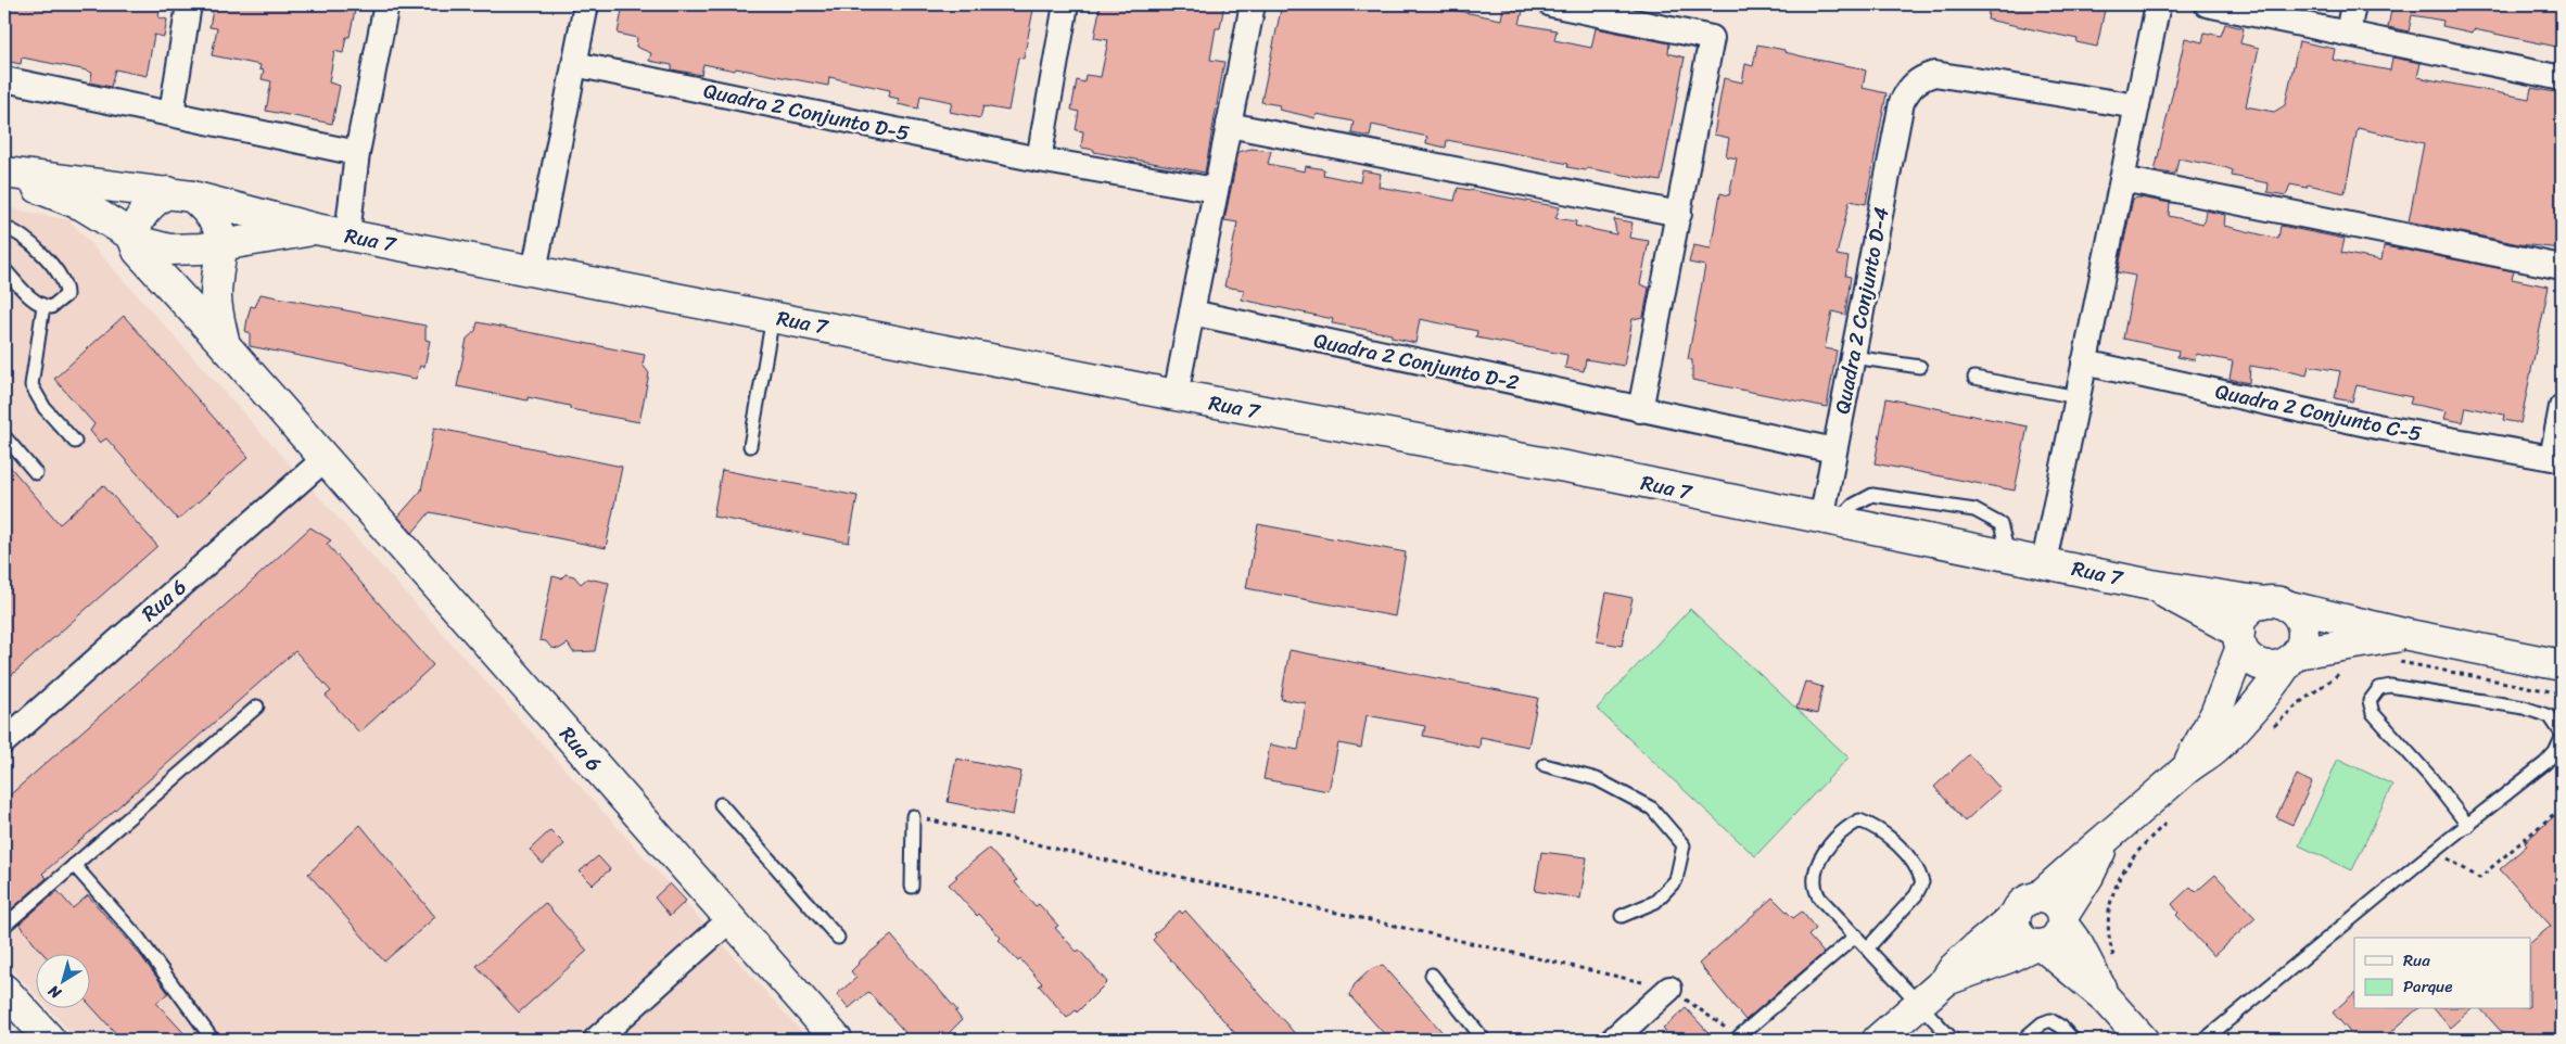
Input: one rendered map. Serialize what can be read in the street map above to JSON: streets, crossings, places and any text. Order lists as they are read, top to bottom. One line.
{"streets":{"main road":["Rua 7","Rua 6"],"street":["Quadra 2 Conjunto D-5","Quadra 2 Conjunto D-4","Quadra 2 Conjunto D-2","Quadra 2 Conjunto C-5"]},"crossings":[["Rua 7","Quadra 2 Conjunto D-4"],["Rua 7","Rua 6"],["Quadra 2 Conjunto D-4","Quadra 2 Conjunto D-2"]],"legend":["Rua","Parque"],"north":"bottom left"}
